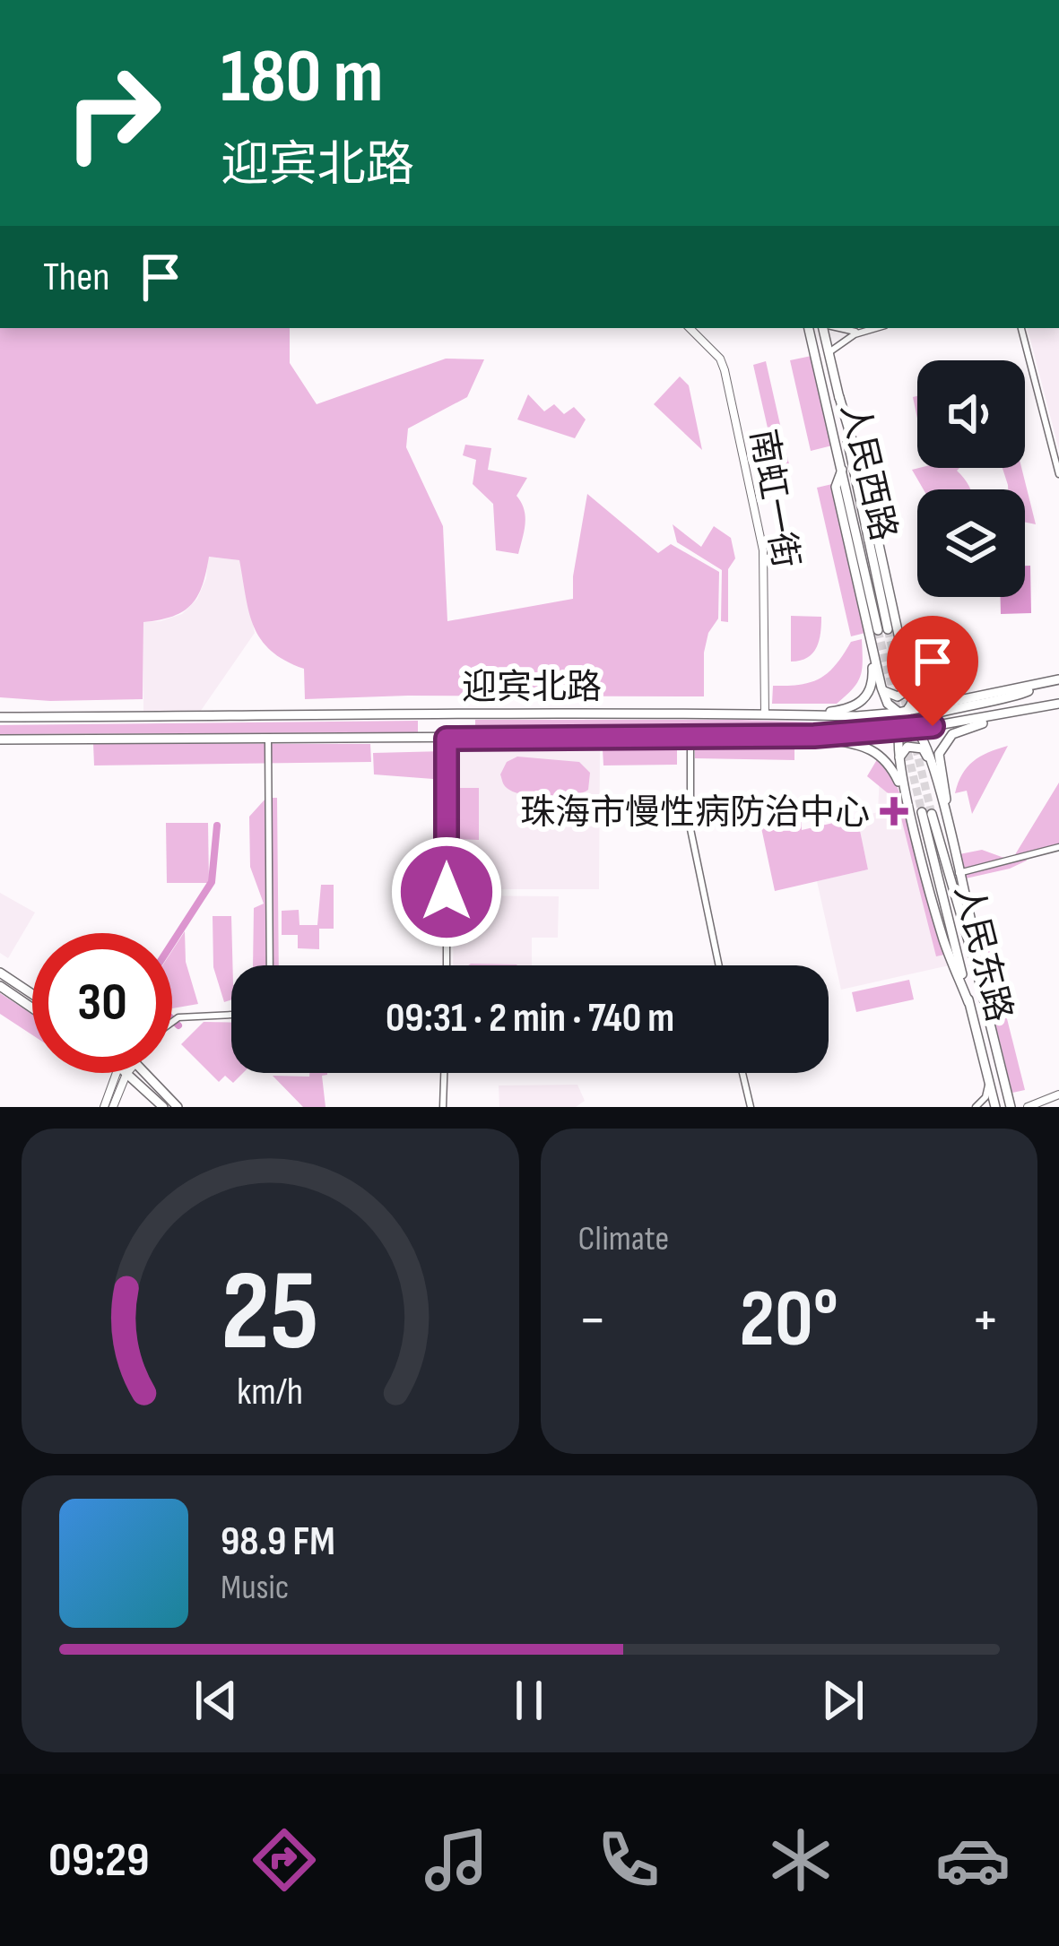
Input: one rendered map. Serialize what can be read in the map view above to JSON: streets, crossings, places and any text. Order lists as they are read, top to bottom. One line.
{"streets":{"main road":["人民西路","南虹一街","迎宾北路","人民东路"]},"crossings":[["南虹一街","迎宾北路"]],"places":{"health":["珠海市慢性病防治中心"]},"page":{"turn":["180 m","迎宾北路"],"then":"Then","limit":"30","trip":"09:31 · 2 min · 740 m","tile":"Climate","heat":["−","20°","+"],"song":["98.9 FM","Music"],"tabs":"09:29","gauge":["25","km/h"]}}
